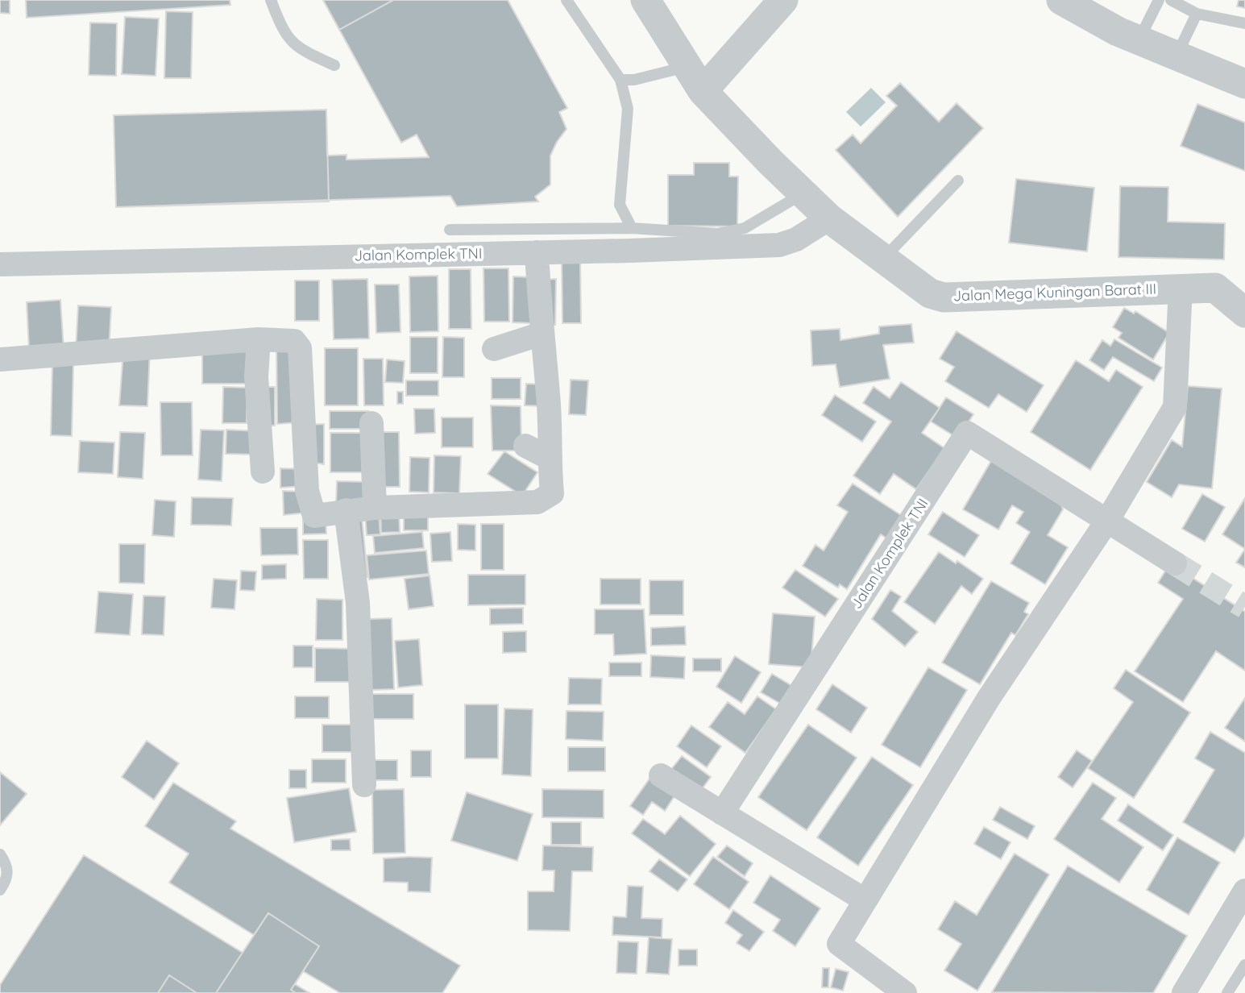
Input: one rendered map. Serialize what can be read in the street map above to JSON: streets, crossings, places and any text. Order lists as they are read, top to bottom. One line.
{"streets":{"street":["Jalan Komplek TNI","Jalan Mega Kuningan Barat III"]},"crossings":[["Jalan Komplek TNI","Jalan Mega Kuningan Barat III"]]}
